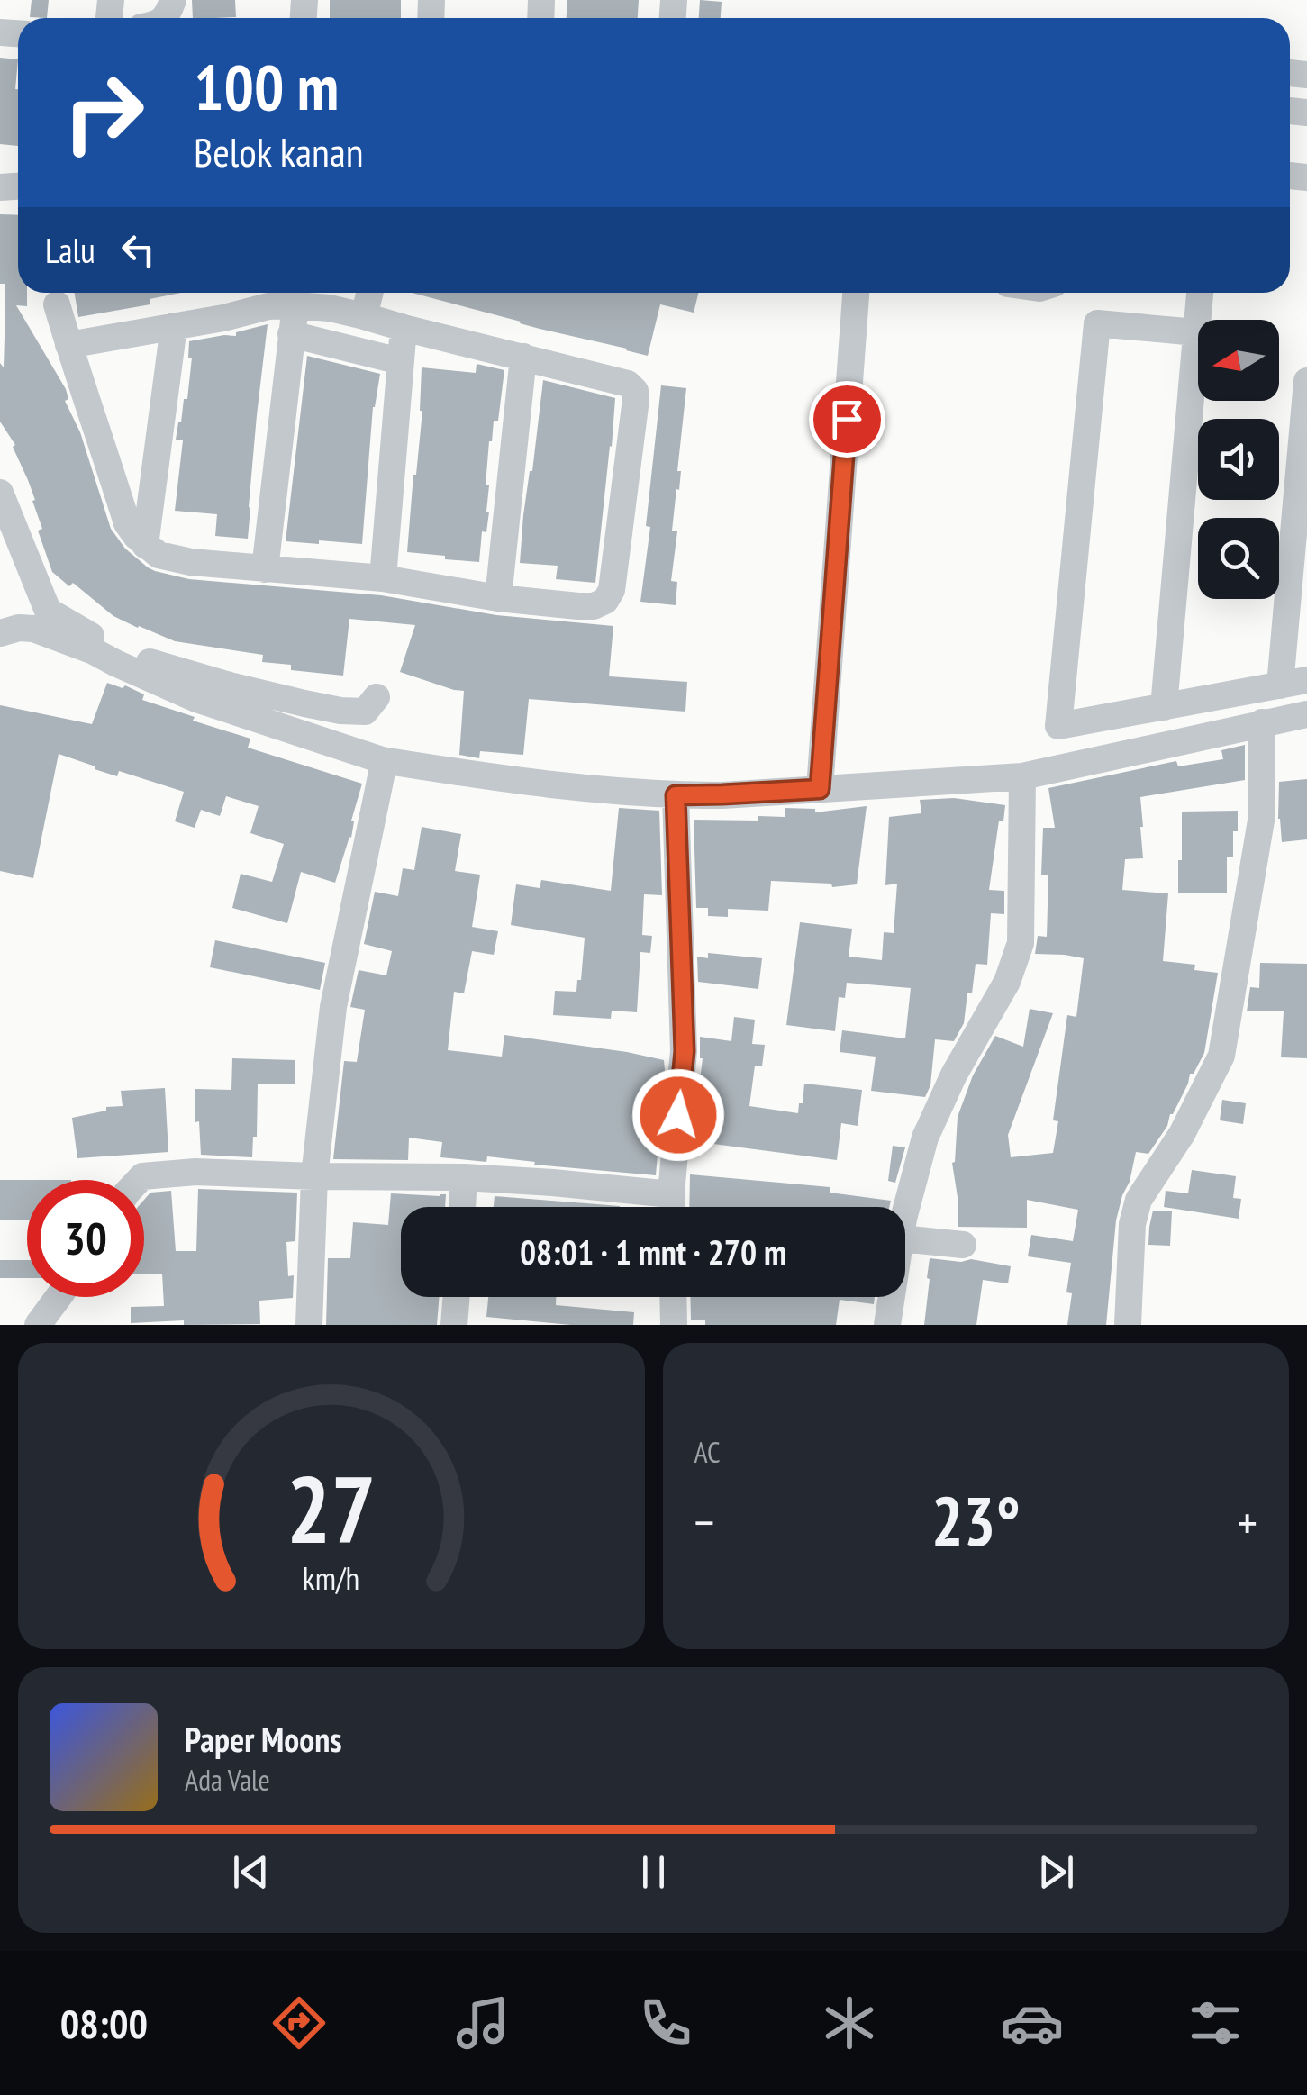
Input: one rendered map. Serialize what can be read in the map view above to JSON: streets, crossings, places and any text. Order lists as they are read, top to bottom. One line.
{"north":"left","page":{"turn":["100 m","Belok kanan"],"then":"Lalu","limit":"30","trip":"08:01 · 1 mnt · 270 m","tile":"AC","heat":["−","23°","+"],"song":["Paper Moons","Ada Vale"],"tabs":"08:00","gauge":["27","km/h"]}}
